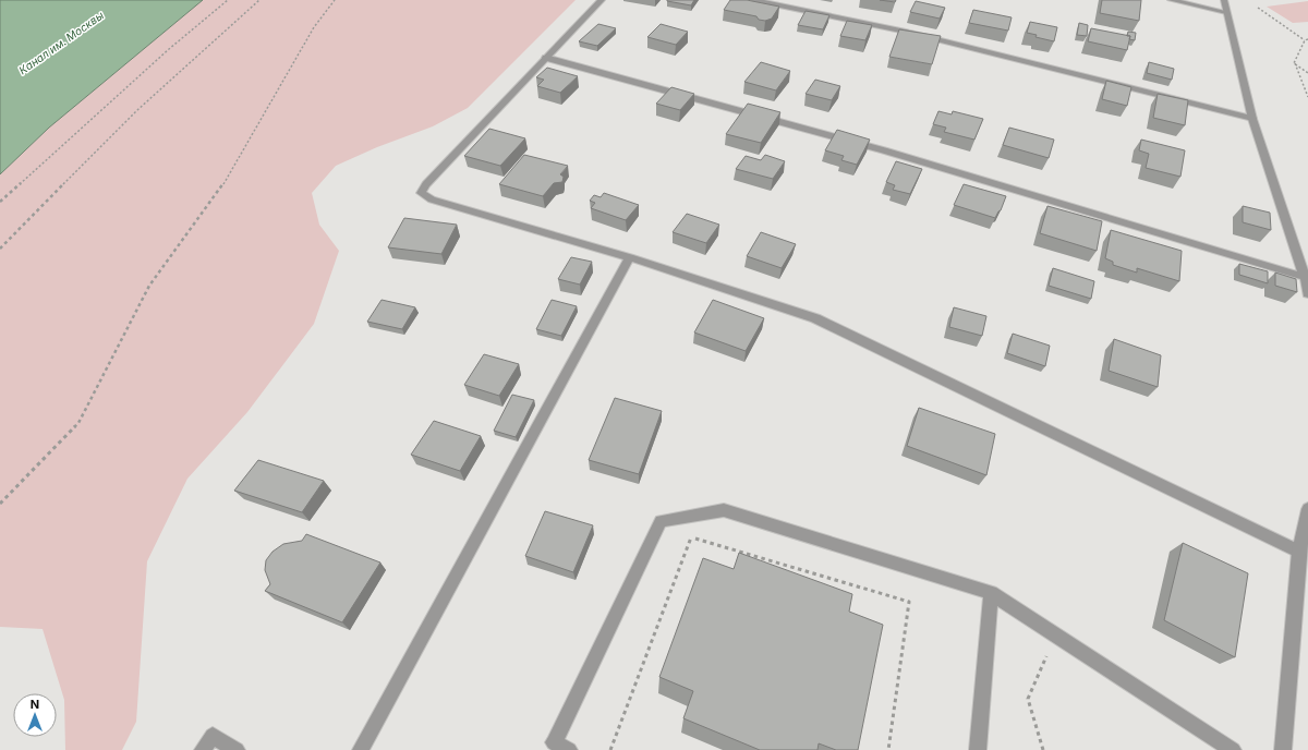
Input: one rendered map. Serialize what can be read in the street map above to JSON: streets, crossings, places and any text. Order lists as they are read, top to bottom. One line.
{"water":["Канал им. Москвы"],"north":"top"}
